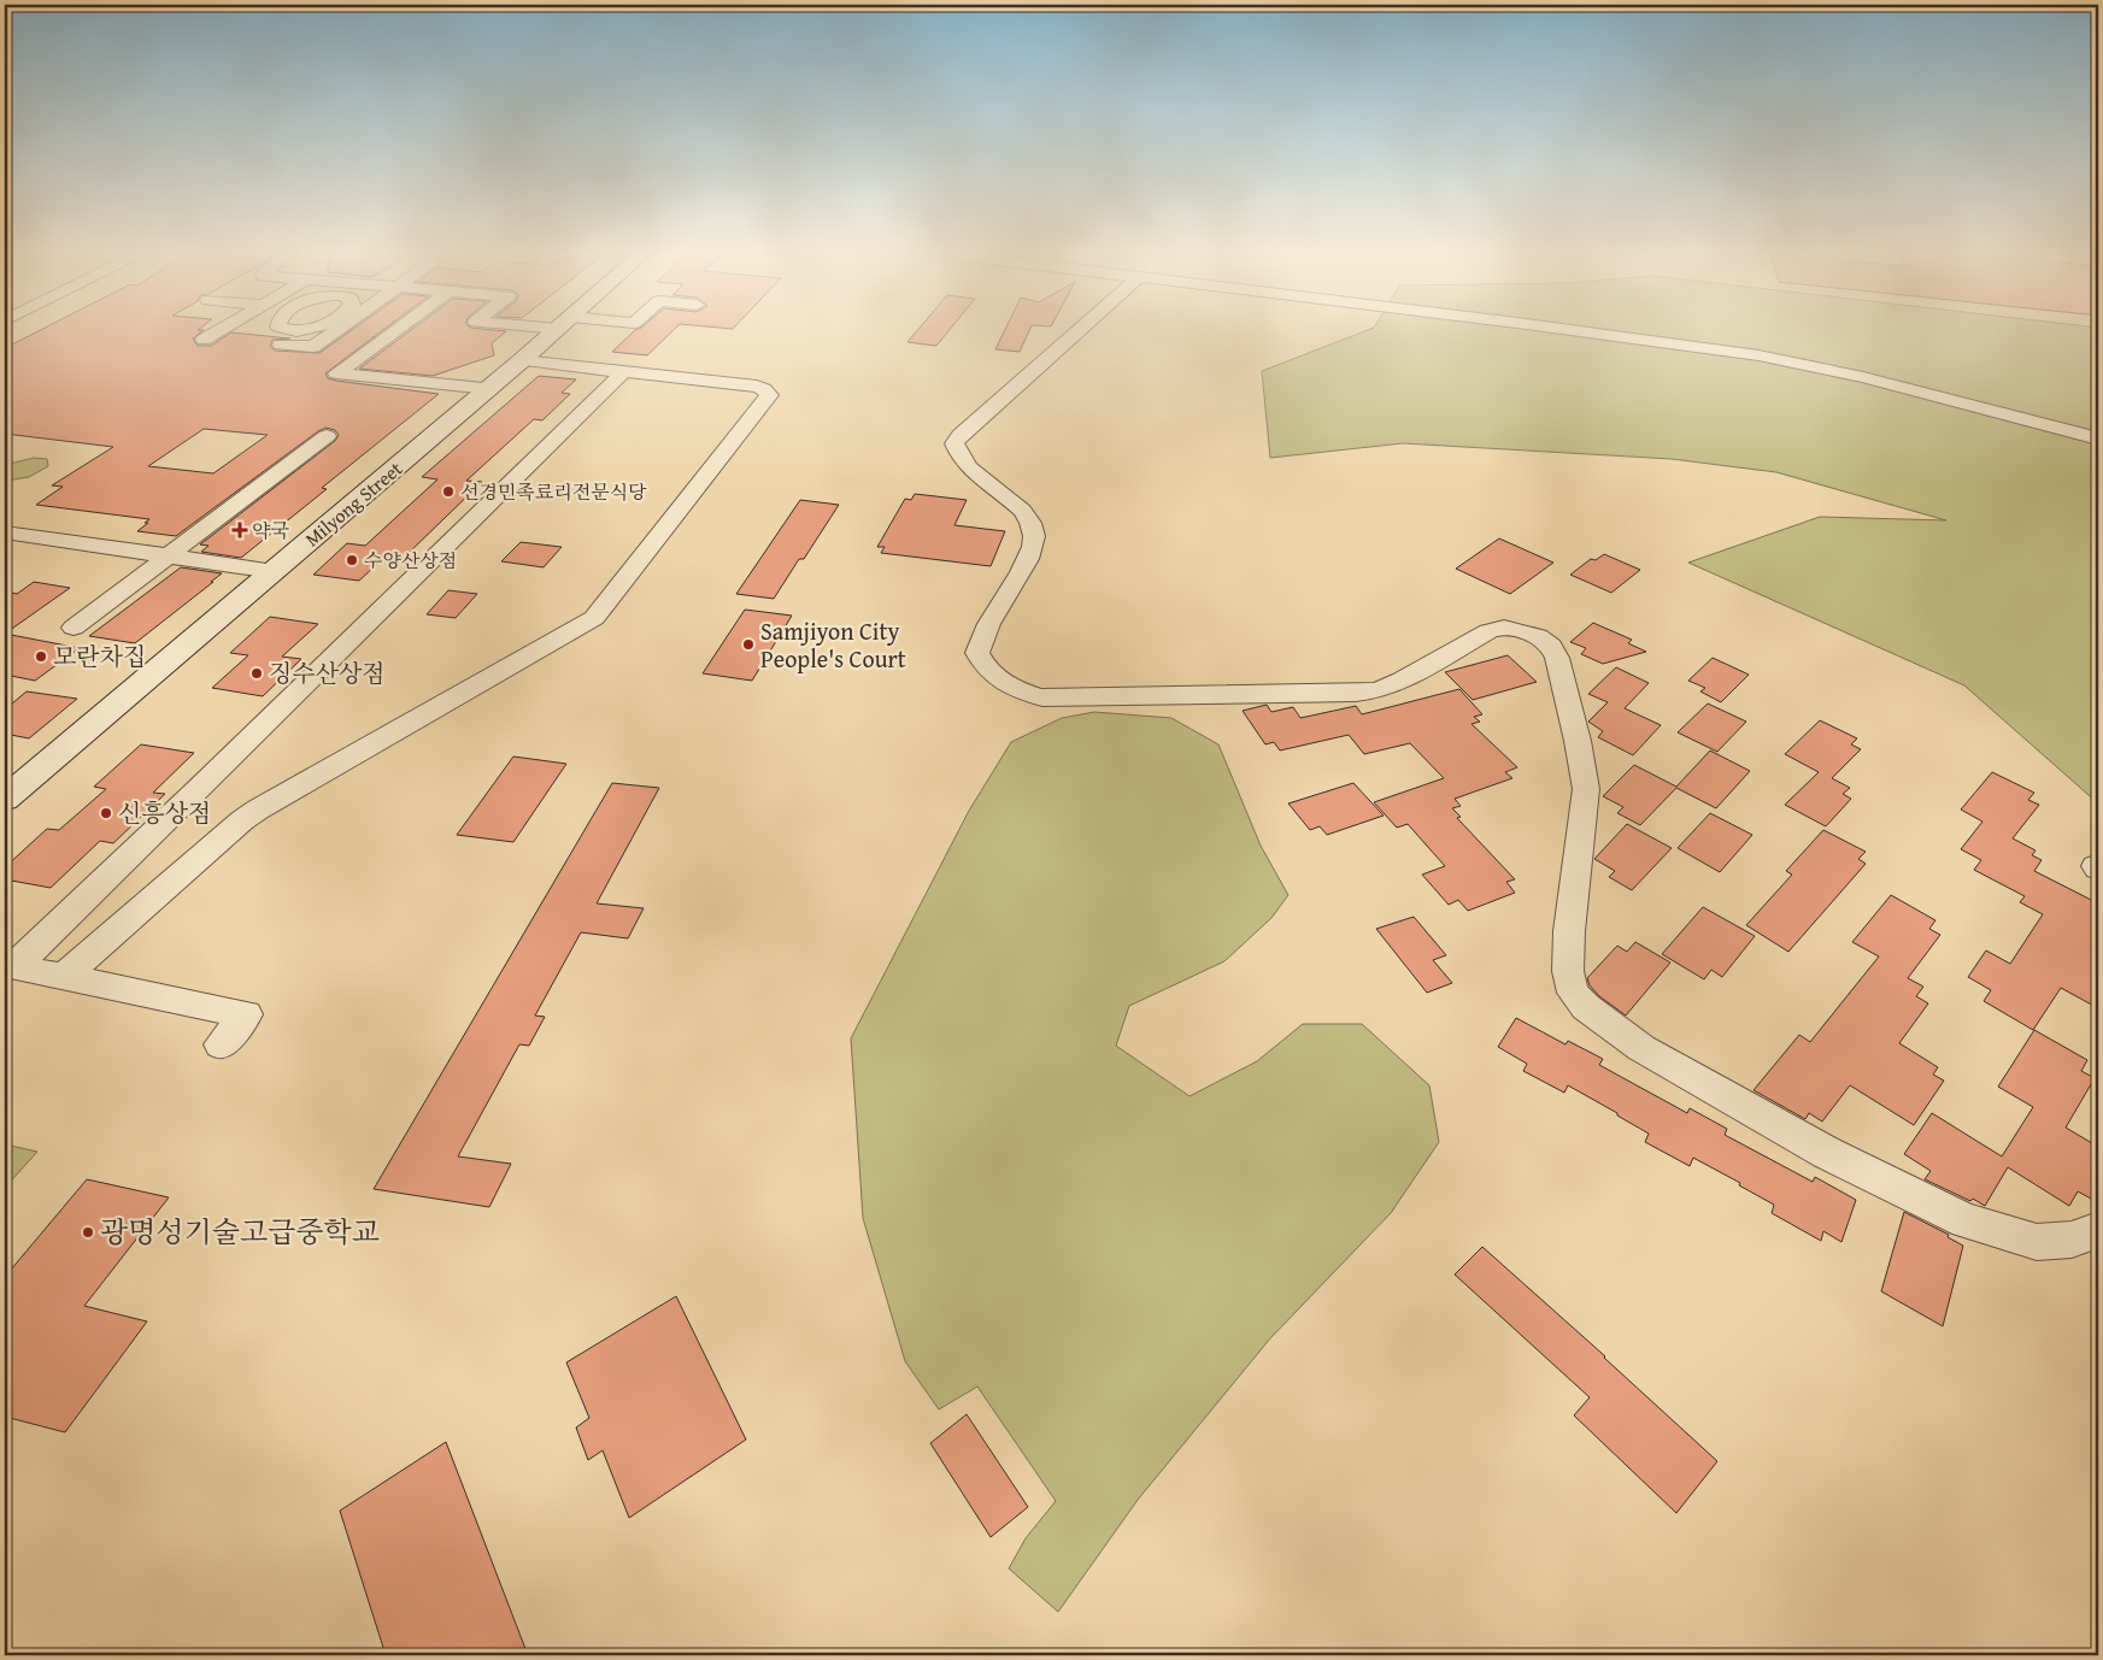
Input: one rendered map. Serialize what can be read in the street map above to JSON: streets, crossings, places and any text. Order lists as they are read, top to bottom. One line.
{"streets":{"main road":["Milyong Street"]},"places":{"other":["선경민족료리전문식당","수양산상점","Samjiyon City People's Court","모란차집","징수산상점","신흥상점","광명성기술고급중학교"],"health":["약국"]}}
